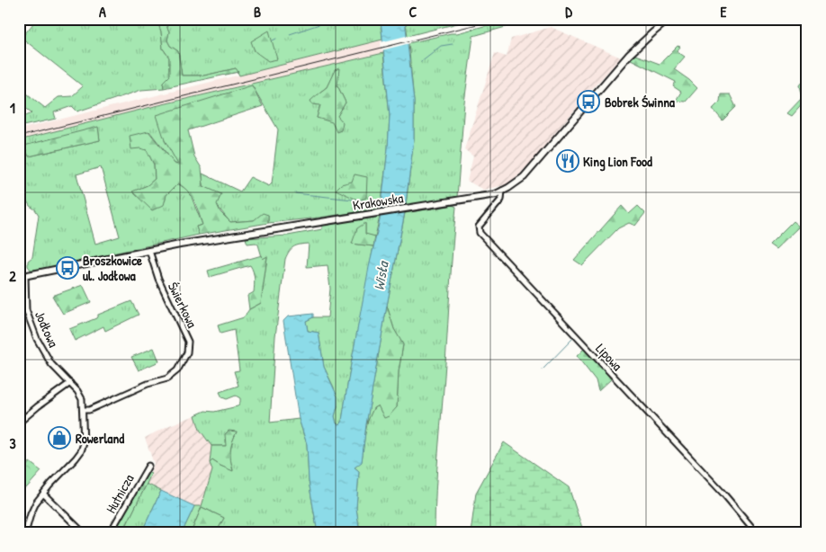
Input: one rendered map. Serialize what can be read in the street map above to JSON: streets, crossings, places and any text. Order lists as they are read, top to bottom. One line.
{"streets":{"street":["Krakowska","Świerkowa","Jodłowa","Lipowa","Hutnicza"]},"crossings":[["Krakowska","Świerkowa"],["Krakowska","Jodłowa"],["Krakowska","Lipowa"],["Świerkowa","Jodłowa"]],"water":["Wisła"],"places":{"bus stop":["Bobrek Świnna","Broszkowice ul. Jodłowa"],"restaurant":["King Lion Food"],"shop":["Rowerland"]},"grid":{"columns":["A","B","C","D","E"],"rows":["1","2","3"]}}
